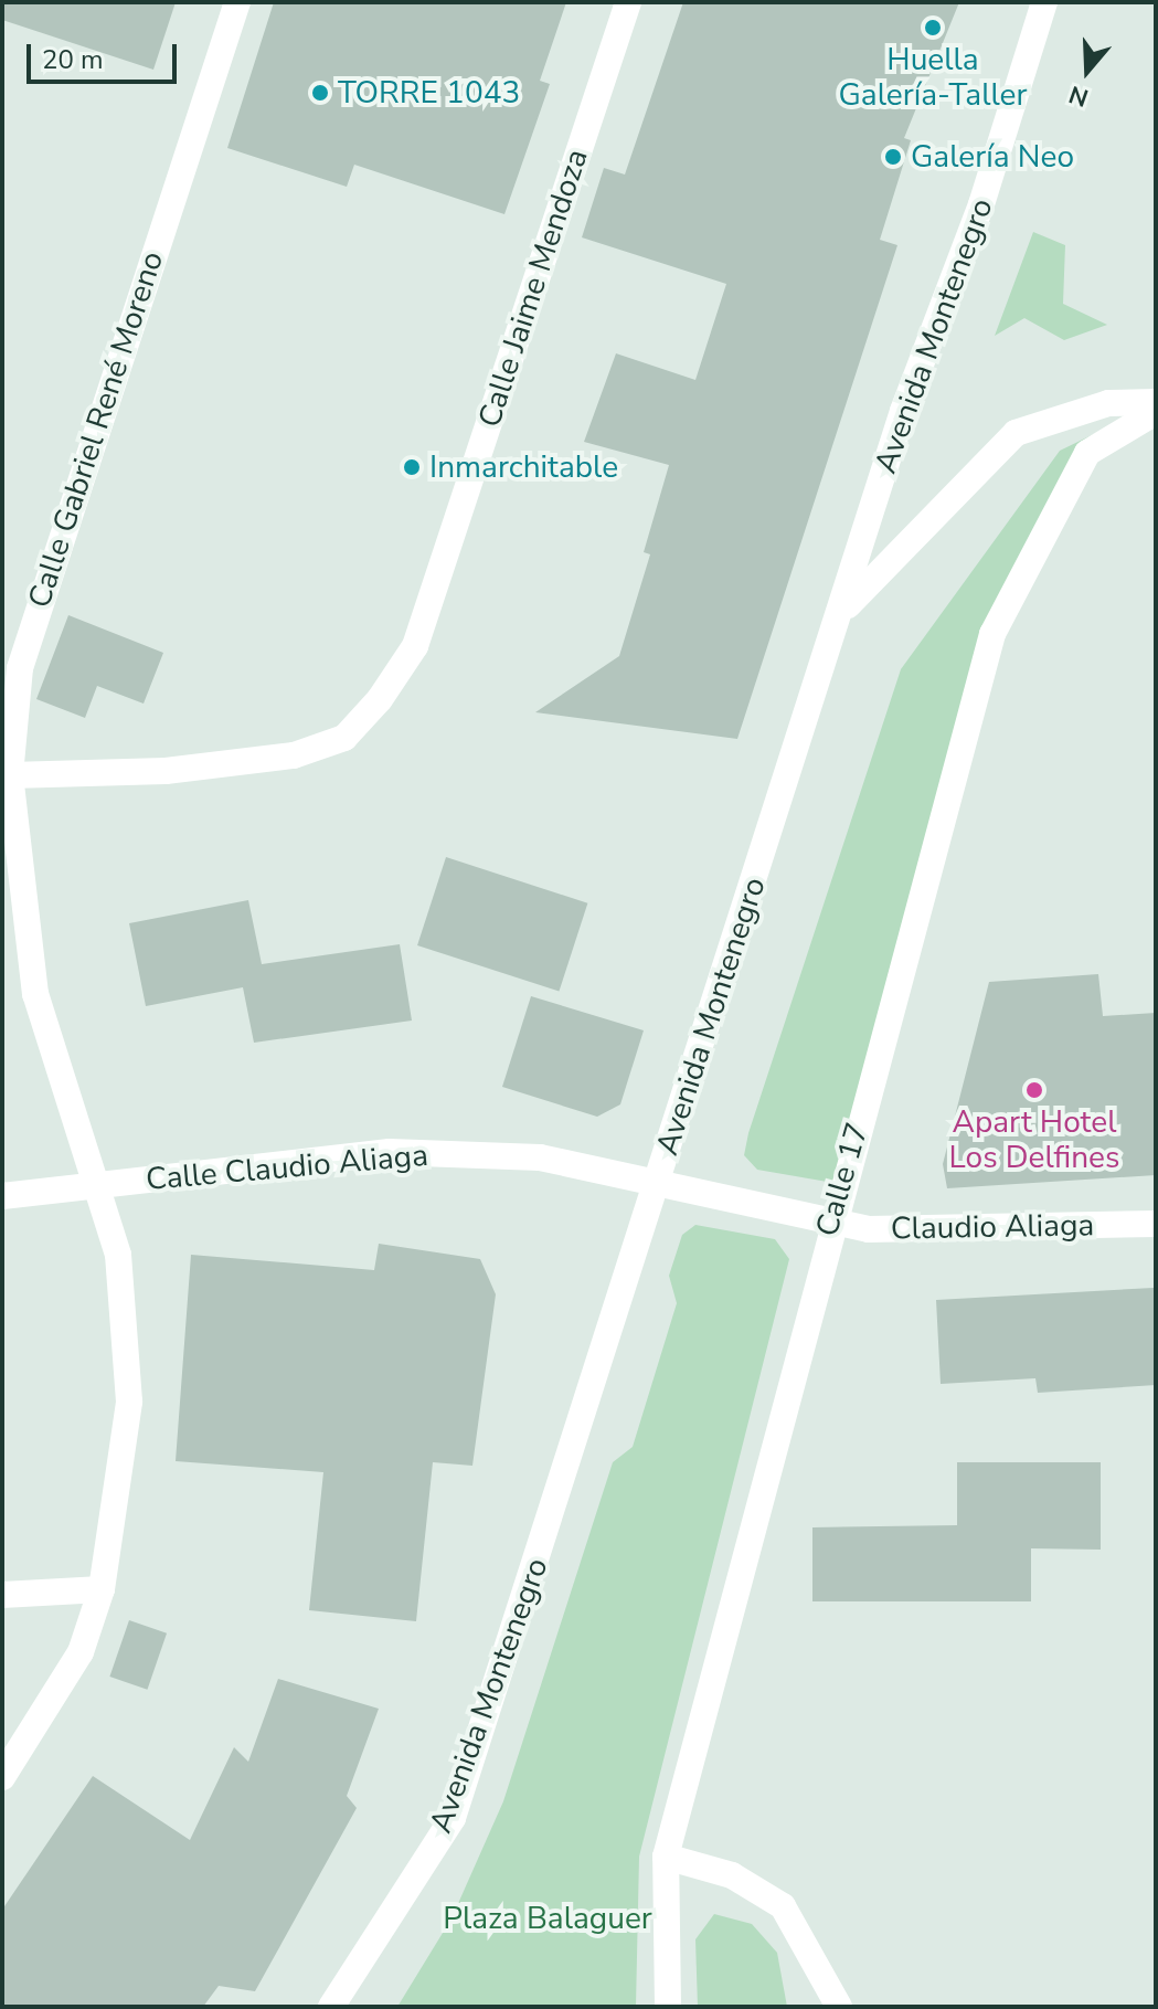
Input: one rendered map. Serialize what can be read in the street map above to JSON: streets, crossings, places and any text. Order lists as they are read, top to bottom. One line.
{"streets":{"street":["Calle Jaime Mendoza","Avenida Montenegro","Calle Gabriel René Moreno","Calle Claudio Aliaga","Calle 17","Claudio Aliaga"]},"crossings":[["Calle Jaime Mendoza","Calle Gabriel René Moreno"],["Avenida Montenegro","Calle Claudio Aliaga"],["Calle Gabriel René Moreno","Calle Claudio Aliaga"],["Calle Claudio Aliaga","Calle 17"],["Calle Claudio Aliaga","Claudio Aliaga"],["Calle 17","Claudio Aliaga"]],"parks":["Plaza Balaguer"],"places":["Huella Galería-Taller","TORRE 1043","Galería Neo","Inmarchitable","Apart Hotel Los Delfines"],"scale_bar":"20 m","north":"bottom"}
